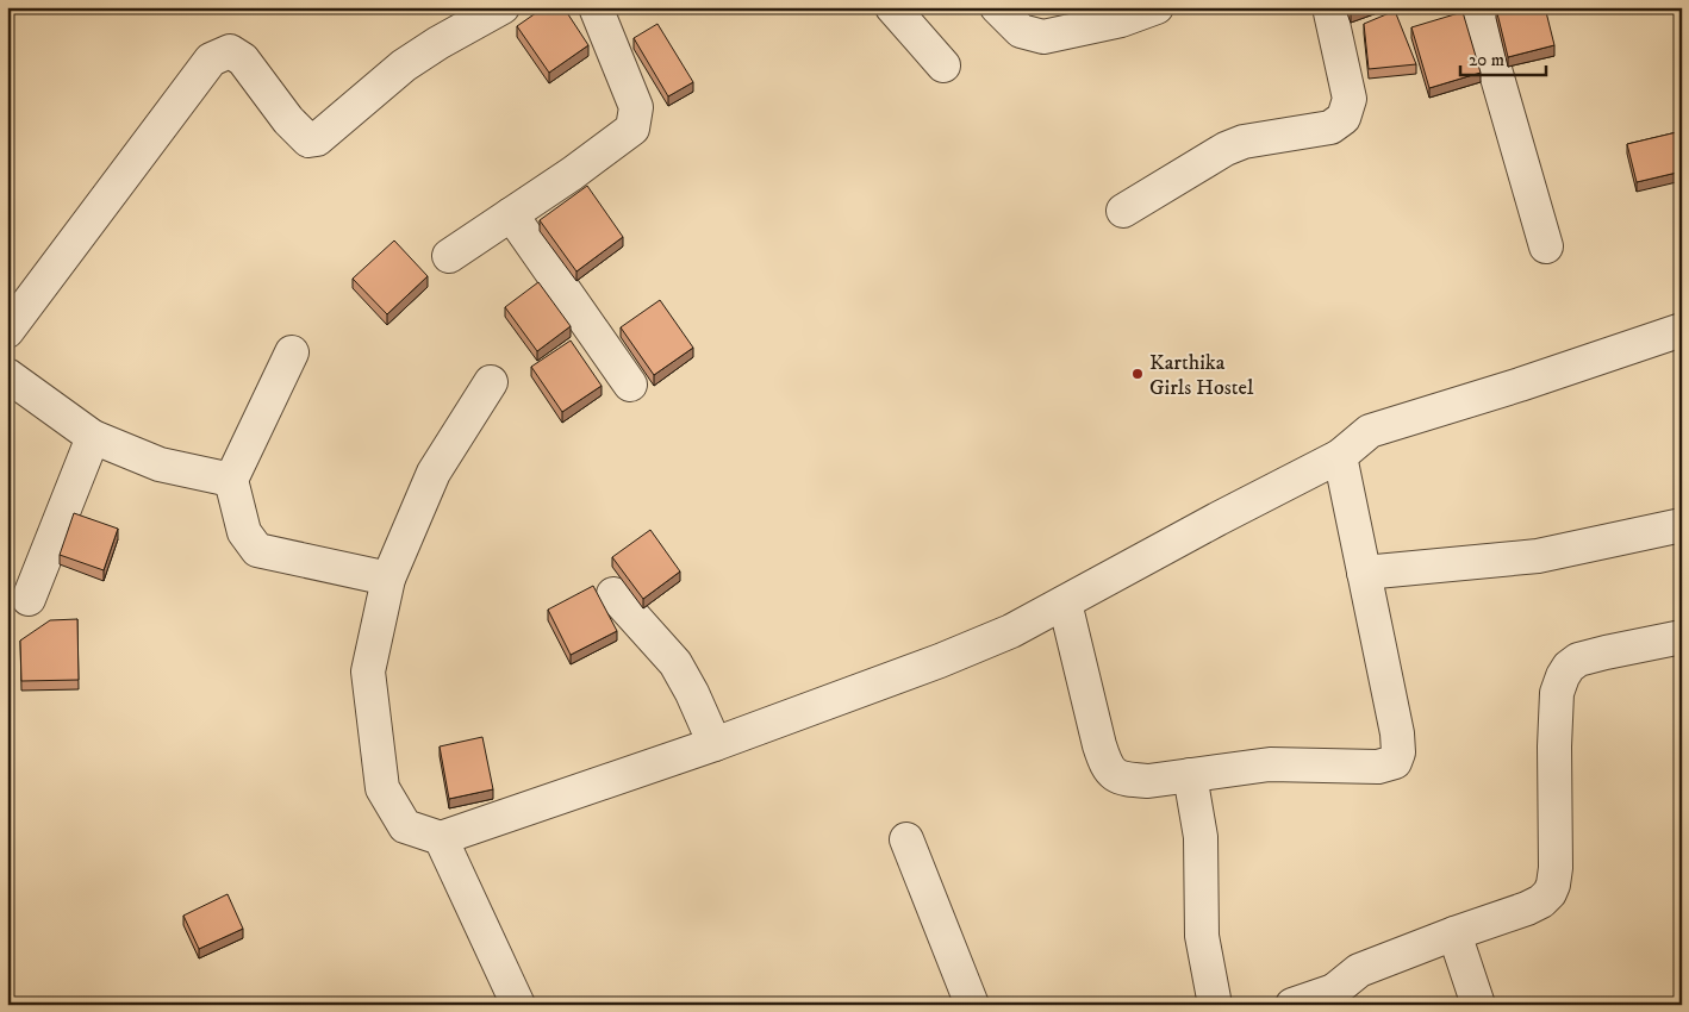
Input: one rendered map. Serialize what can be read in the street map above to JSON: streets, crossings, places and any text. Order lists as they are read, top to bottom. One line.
{"places":["Karthika Girls Hostel"],"scale_bar":"20 m"}
